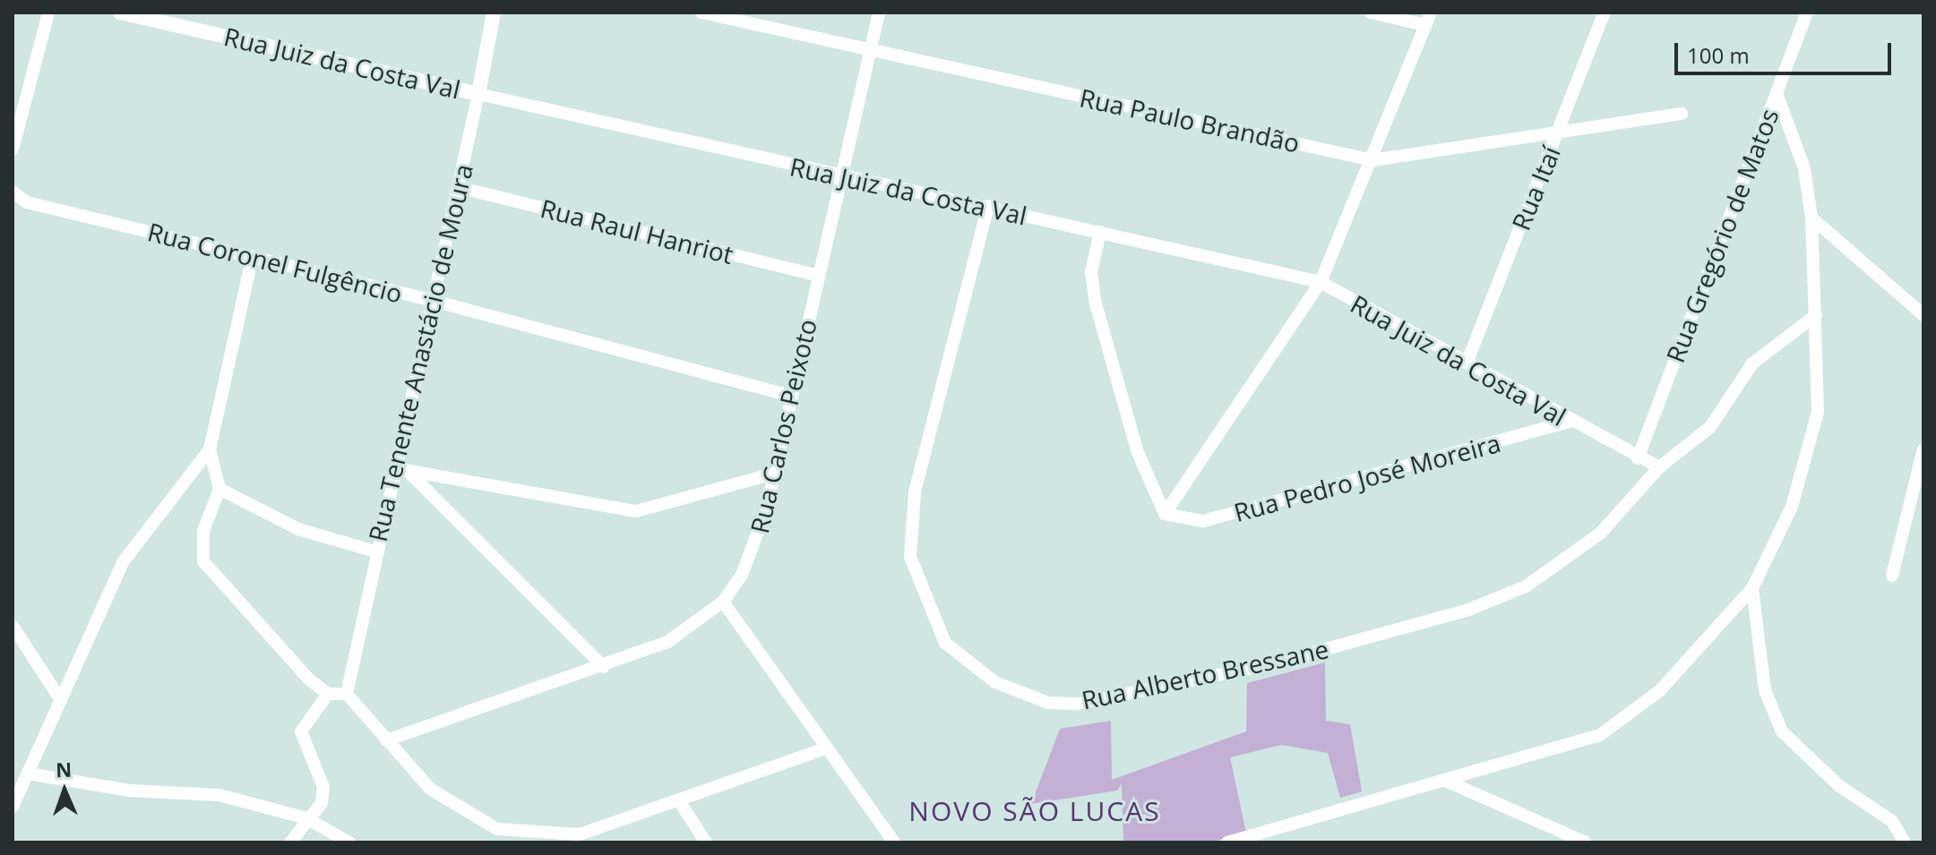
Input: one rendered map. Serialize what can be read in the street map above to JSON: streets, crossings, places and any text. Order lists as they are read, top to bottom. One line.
{"streets":{"street":["Rua Juiz da Costa Val","Rua Paulo Brandão","Rua Itaí","Rua Raul Hanriot","Rua Gregório de Matos","Rua Coronel Fulgêncio","Rua Tenente Anastácio de Moura","Rua Carlos Peixoto","Rua Pedro José Moreira","Rua Alberto Bressane"]},"crossings":[["Rua Juiz da Costa Val","Rua Itaí"],["Rua Juiz da Costa Val","Rua Gregório de Matos"],["Rua Juiz da Costa Val","Rua Tenente Anastácio de Moura"],["Rua Juiz da Costa Val","Rua Carlos Peixoto"],["Rua Juiz da Costa Val","Rua Pedro José Moreira"],["Rua Juiz da Costa Val","Rua Alberto Bressane"],["Rua Paulo Brandão","Rua Itaí"],["Rua Paulo Brandão","Rua Carlos Peixoto"],["Rua Raul Hanriot","Rua Tenente Anastácio de Moura"],["Rua Raul Hanriot","Rua Carlos Peixoto"],["Rua Coronel Fulgêncio","Rua Tenente Anastácio de Moura"],["Rua Coronel Fulgêncio","Rua Carlos Peixoto"]],"districts":["NOVO SÃO LUCAS"],"scale_bar":"100 m","north":"top"}
